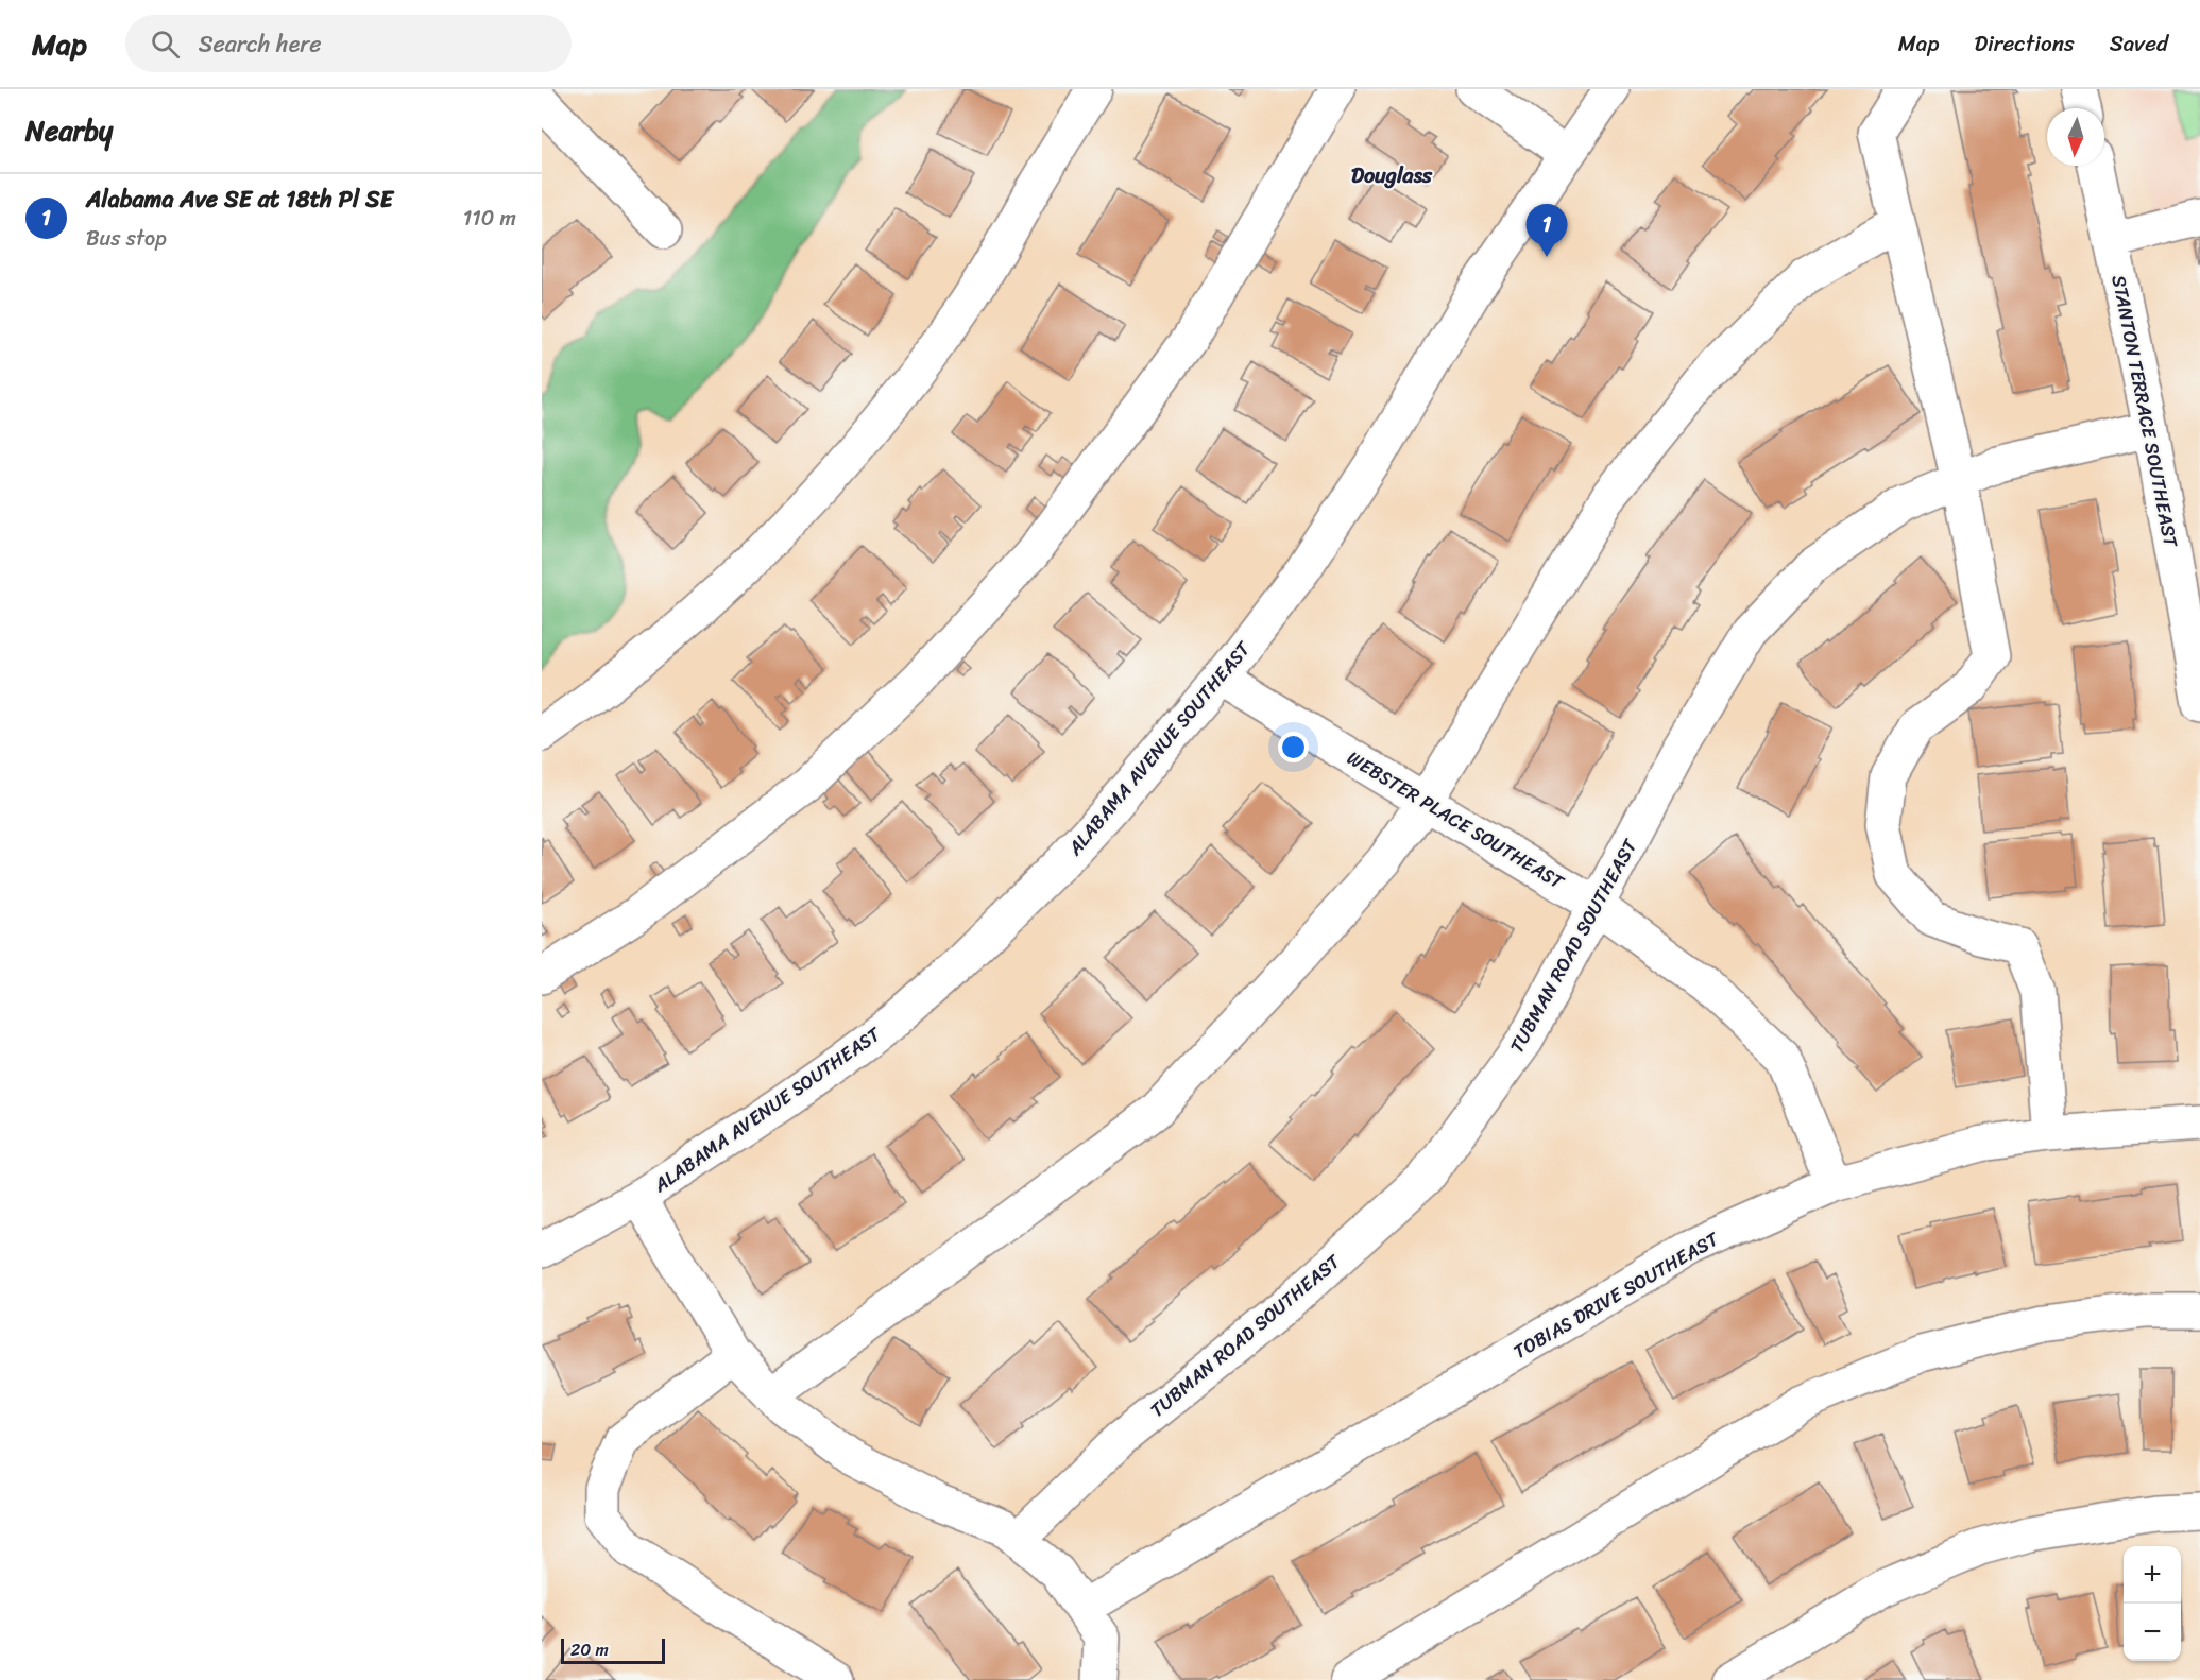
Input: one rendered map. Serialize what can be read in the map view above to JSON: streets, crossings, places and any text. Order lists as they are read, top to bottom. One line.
{"streets":{"street":["STANTON TERRACE SOUTHEAST","ALABAMA AVENUE SOUTHEAST","WEBSTER PLACE SOUTHEAST","TUBMAN ROAD SOUTHEAST","TOBIAS DRIVE SOUTHEAST"]},"crossings":[["STANTON TERRACE SOUTHEAST","TUBMAN ROAD SOUTHEAST"],["ALABAMA AVENUE SOUTHEAST","WEBSTER PLACE SOUTHEAST"],["WEBSTER PLACE SOUTHEAST","TUBMAN ROAD SOUTHEAST"],["WEBSTER PLACE SOUTHEAST","TOBIAS DRIVE SOUTHEAST"]],"districts":["Douglass"],"scale_bar":"20 m","north":"bottom","page":{"header":"Map","search":"Search here","nav":["Map","Directions","Saved"],"heading":"Nearby","list":[{"mark":"1","name":"Alabama Ave SE at 18th Pl SE","note":"Bus stop","value":"110 m"}],"pins":"1","map_buttons":["+","−"],"scale":"20 m"}}
